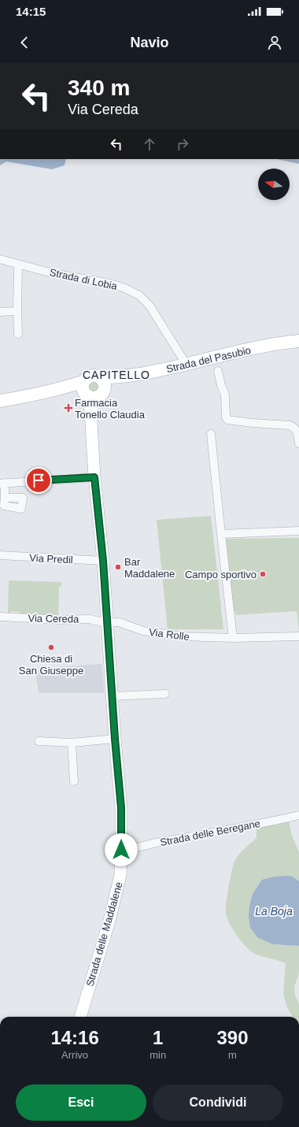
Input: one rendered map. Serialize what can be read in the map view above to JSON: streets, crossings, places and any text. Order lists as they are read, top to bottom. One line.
{"streets":{"main road":["Strada del Pasubio"],"street":["Strada di Lobia","Via Predil","Via Cereda","Via Rolle","Strada delle Beregane","Strada delle Maddalene"]},"crossings":[["Strada di Lobia","Strada del Pasubio"],["Strada del Pasubio","Strada delle Maddalene"],["Via Predil","Strada delle Maddalene"],["Via Cereda","Via Rolle"],["Via Cereda","Strada delle Maddalene"],["Via Rolle","Strada delle Maddalene"],["Strada delle Beregane","Strada delle Maddalene"]],"districts":["CAPITELLO"],"water":["La Boja"],"places":{"health":["Farmacia Tonello Claudia"],"other":["Bar Maddalene","Campo sportivo","Chiesa di San Giuseppe"]},"north":"left","page":{"status":"14:15","header":"Navio","turn":["340 m","Via Cereda"],"eta":["14:16","Arrivo","1","min","390","m"],"buttons":["Esci","Condividi"]}}
